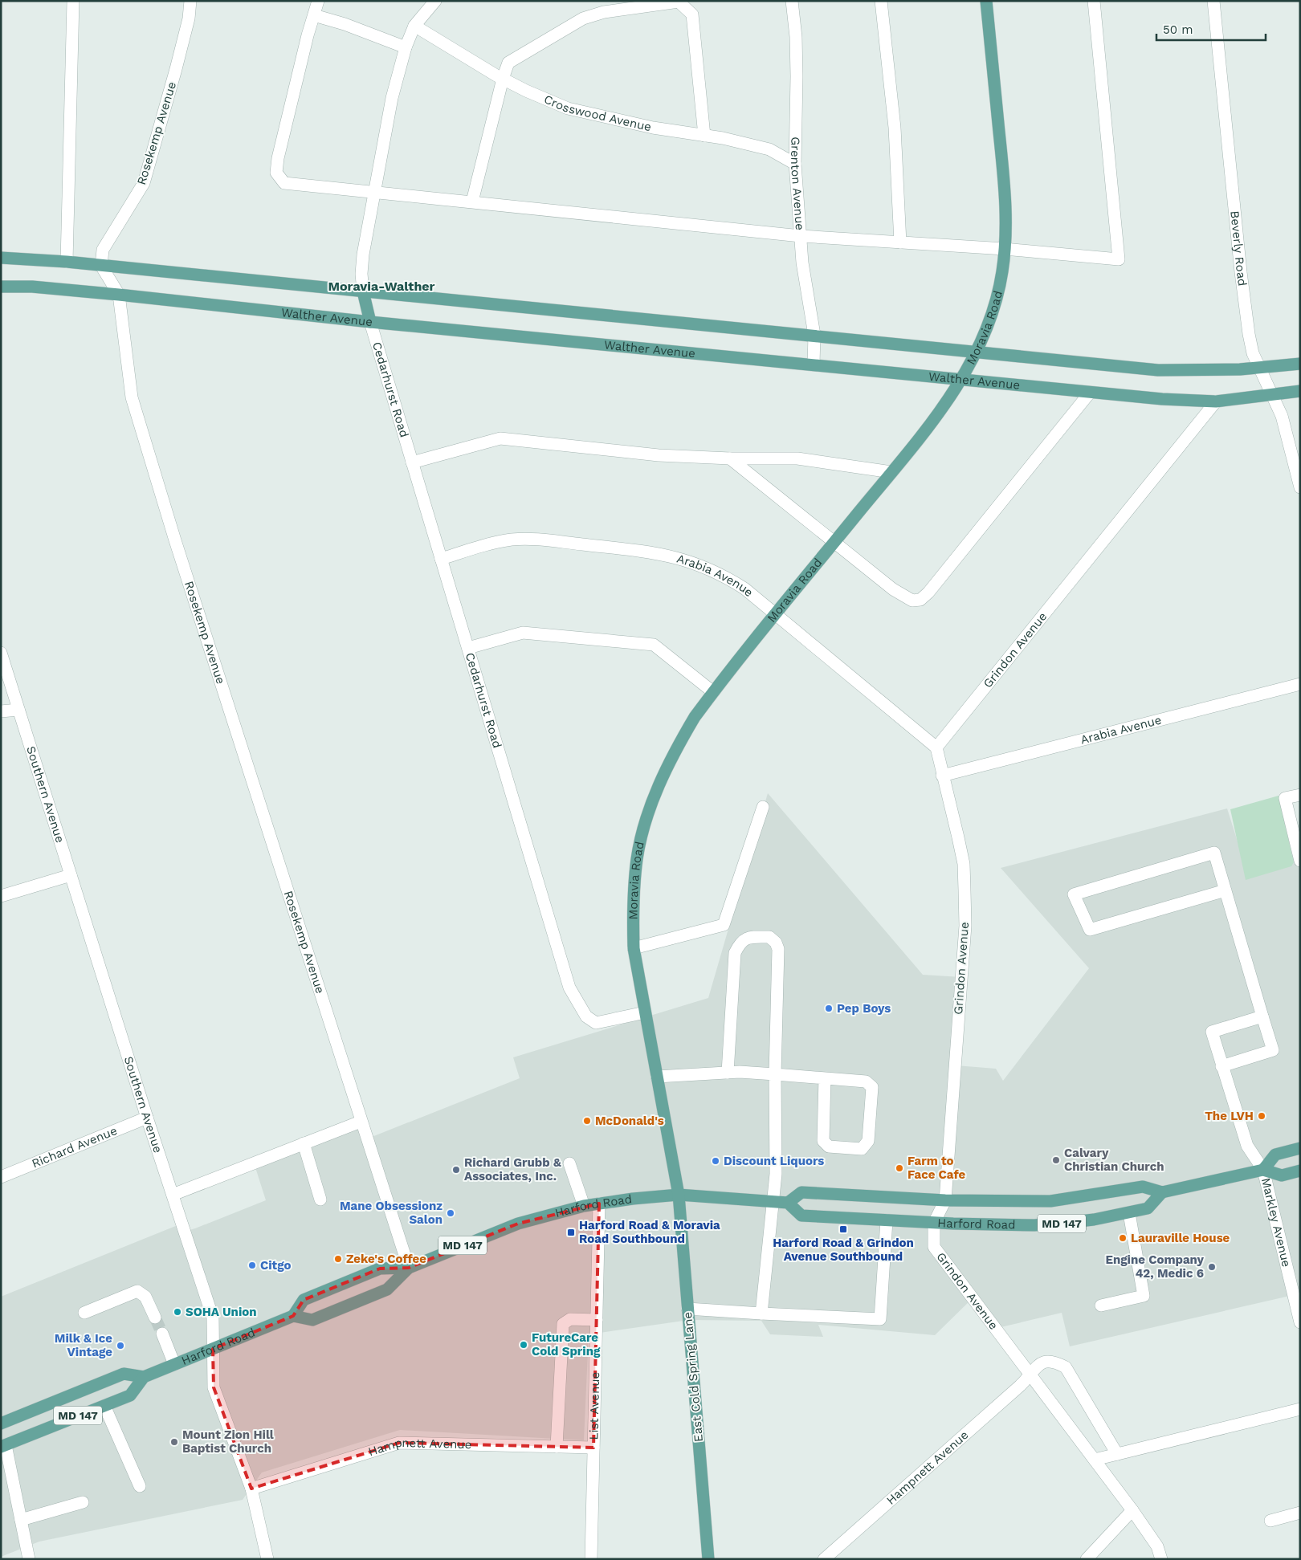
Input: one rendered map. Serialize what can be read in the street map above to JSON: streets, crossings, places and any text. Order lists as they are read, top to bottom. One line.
{"streets":{"main road":["Walther Avenue","Moravia Road","Harford Road","MD 147","East Cold Spring Lane"],"street":["Crosswood Avenue","Rosekemp Avenue","Grenton Avenue","Beverly Road","Cedarhurst Road","Arabia Avenue","Grindon Avenue","Southern Avenue","Richard Avenue","Markley Avenue","List Avenue","Hampnett Avenue"]},"crossings":[["Crosswood Avenue","Grenton Avenue"],["Rosekemp Avenue","Walther Avenue"],["Rosekemp Avenue","Harford Road"],["Grenton Avenue","Walther Avenue"],["Beverly Road","Walther Avenue"],["Walther Avenue","Moravia Road"],["Walther Avenue","Cedarhurst Road"],["Walther Avenue","Grindon Avenue"],["Moravia Road","Cedarhurst Road"],["Moravia Road","Arabia Avenue"],["Moravia Road","Harford Road"],["Moravia Road","East Cold Spring Lane"],["Cedarhurst Road","Arabia Avenue"],["Arabia Avenue","Grindon Avenue"],["Grindon Avenue","Harford Road"],["Grindon Avenue","Hampnett Avenue"],["Southern Avenue","Richard Avenue"],["Southern Avenue","Harford Road"],["Southern Avenue","Hampnett Avenue"],["Harford Road","Markley Avenue"],["Harford Road","MD 147"],["Harford Road","East Cold Spring Lane"],["Harford Road","List Avenue"],["List Avenue","Hampnett Avenue"]],"districts":["Moravia-Walther"],"places":{"other":["Pep Boys","The LVH","McDonald's","Calvary Christian Church","Discount Liquors","Farm to Face Cafe","Richard Grubb & Associates, Inc.","Mane Obsessionz Salon","Lauraville House","Zeke's Coffee","Citgo","Engine Company 42, Medic 6","SOHA Union","FutureCare Cold Spring","Milk & Ice Vintage","Mount Zion Hill Baptist Church"],"transit":["Harford Road & Grindon Avenue Southbound","Harford Road & Moravia Road Southbound"]},"scale_bar":"50 m"}
